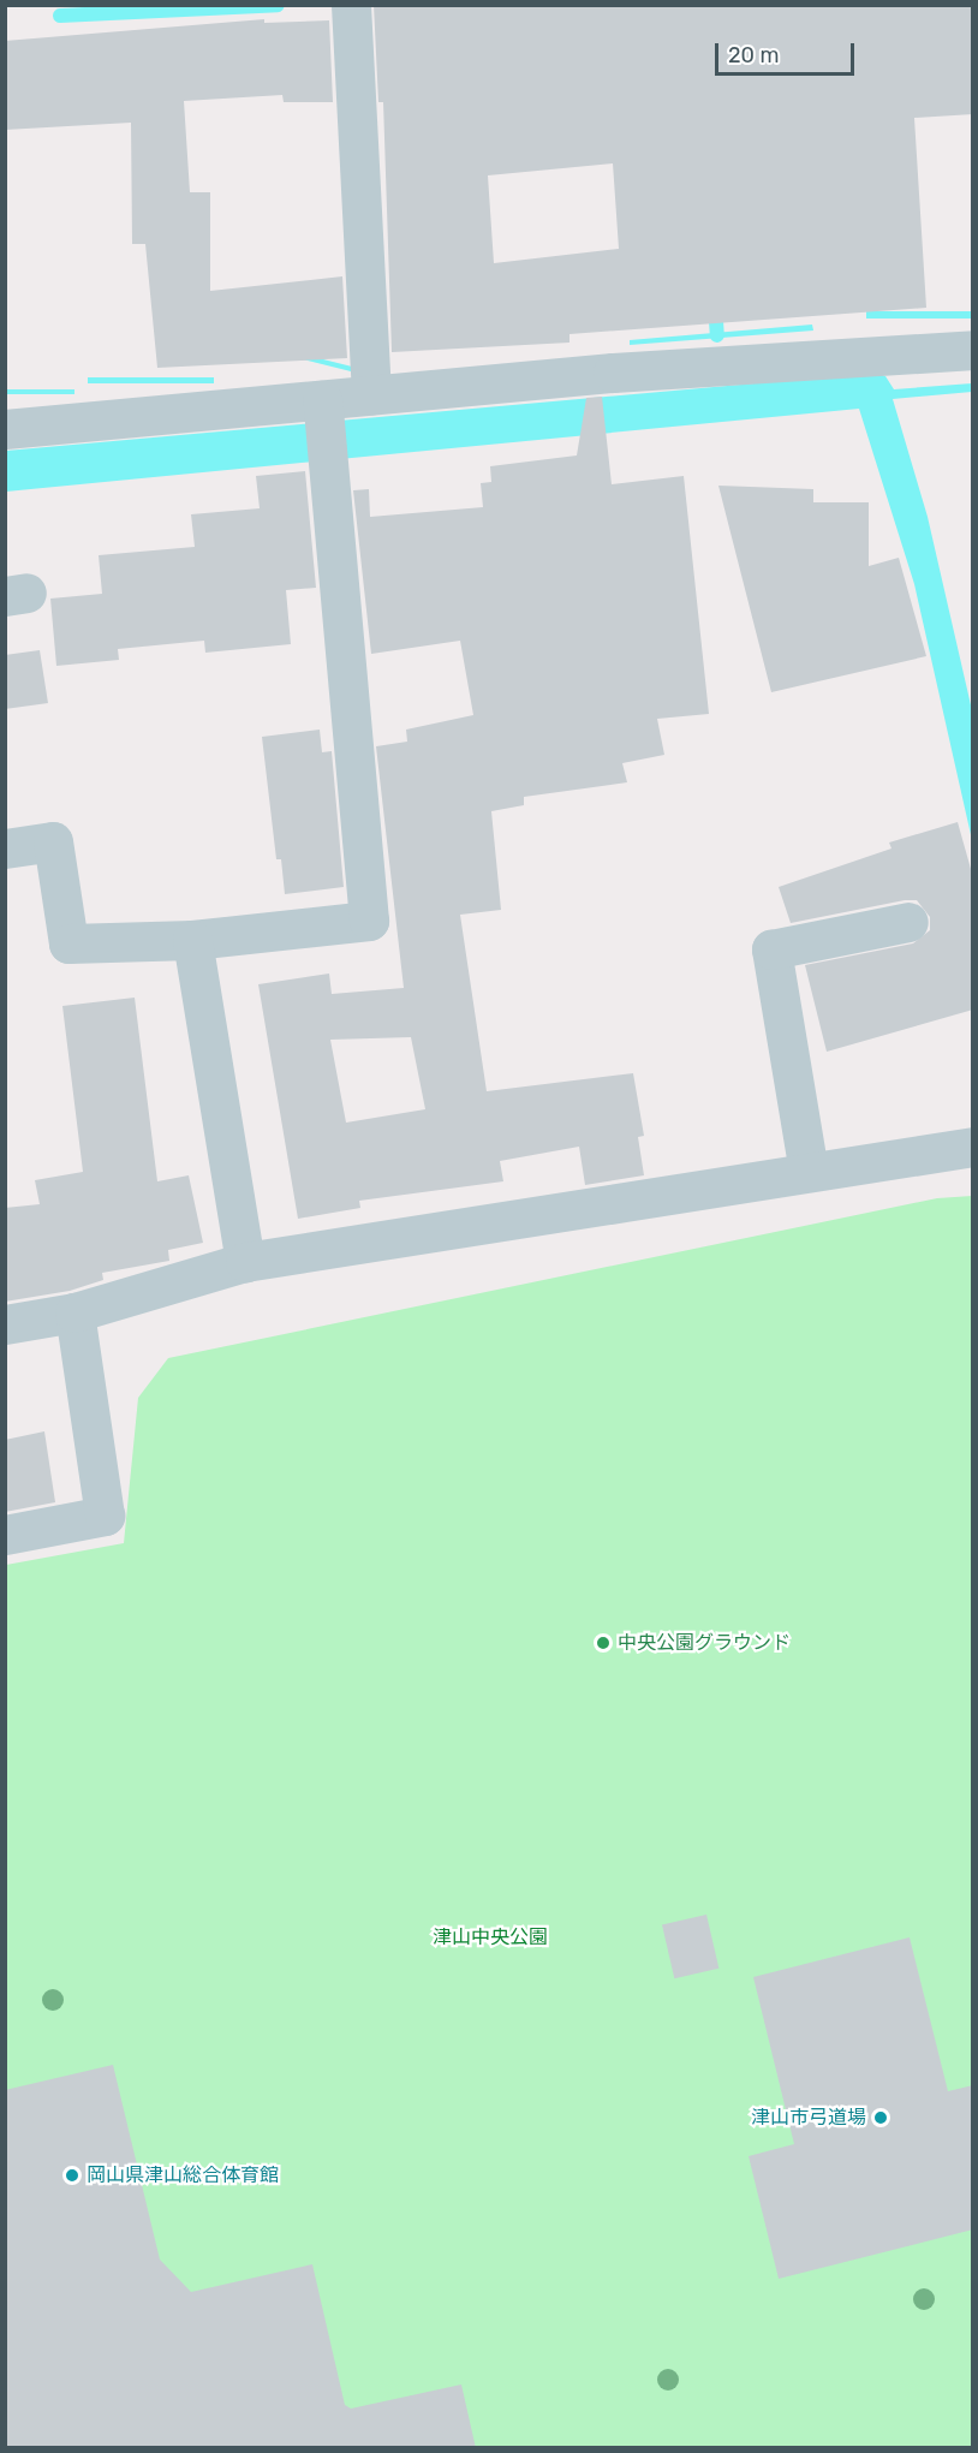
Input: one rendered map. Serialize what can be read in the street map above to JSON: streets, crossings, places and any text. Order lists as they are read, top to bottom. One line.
{"parks":["津山中央公園"],"places":["中央公園グラウンド","津山市弓道場","岡山県津山総合体育館"],"scale_bar":"20 m"}
